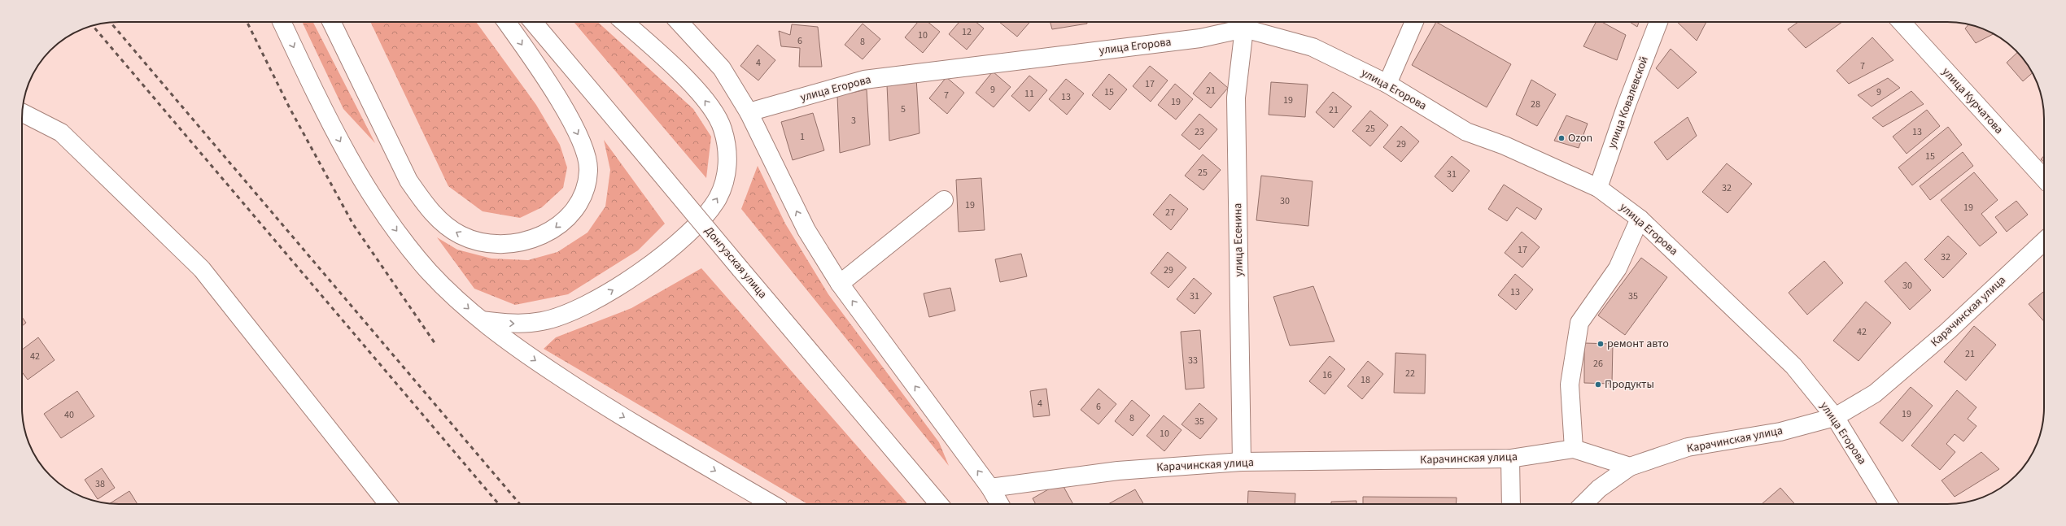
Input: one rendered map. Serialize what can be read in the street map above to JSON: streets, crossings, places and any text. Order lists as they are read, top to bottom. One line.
{"streets":{"main road":["улица Егорова","улица Курчатова","улица Ковалевской","улица Есенина","Донгузская улица","Карачинская улица"]},"crossings":[["улица Егорова","улица Ковалевской"],["улица Егорова","улица Есенина"],["улица Егорова","Карачинская улица"],["улица Есенина","Карачинская улица"]],"places":["Ozon","ремонт авто","Продукты"],"house_numbers":["12","10","6","8","4","7","17","9","21","15","9","11","7","13","19","19","28","5","21","3","25","23","13","1","29","15","25","31","32","30","19","19","27","17","32","29","30","13","31","35","42","21","42","33","26","22","16","18","4","6","19","40","8","35","10","38"]}
